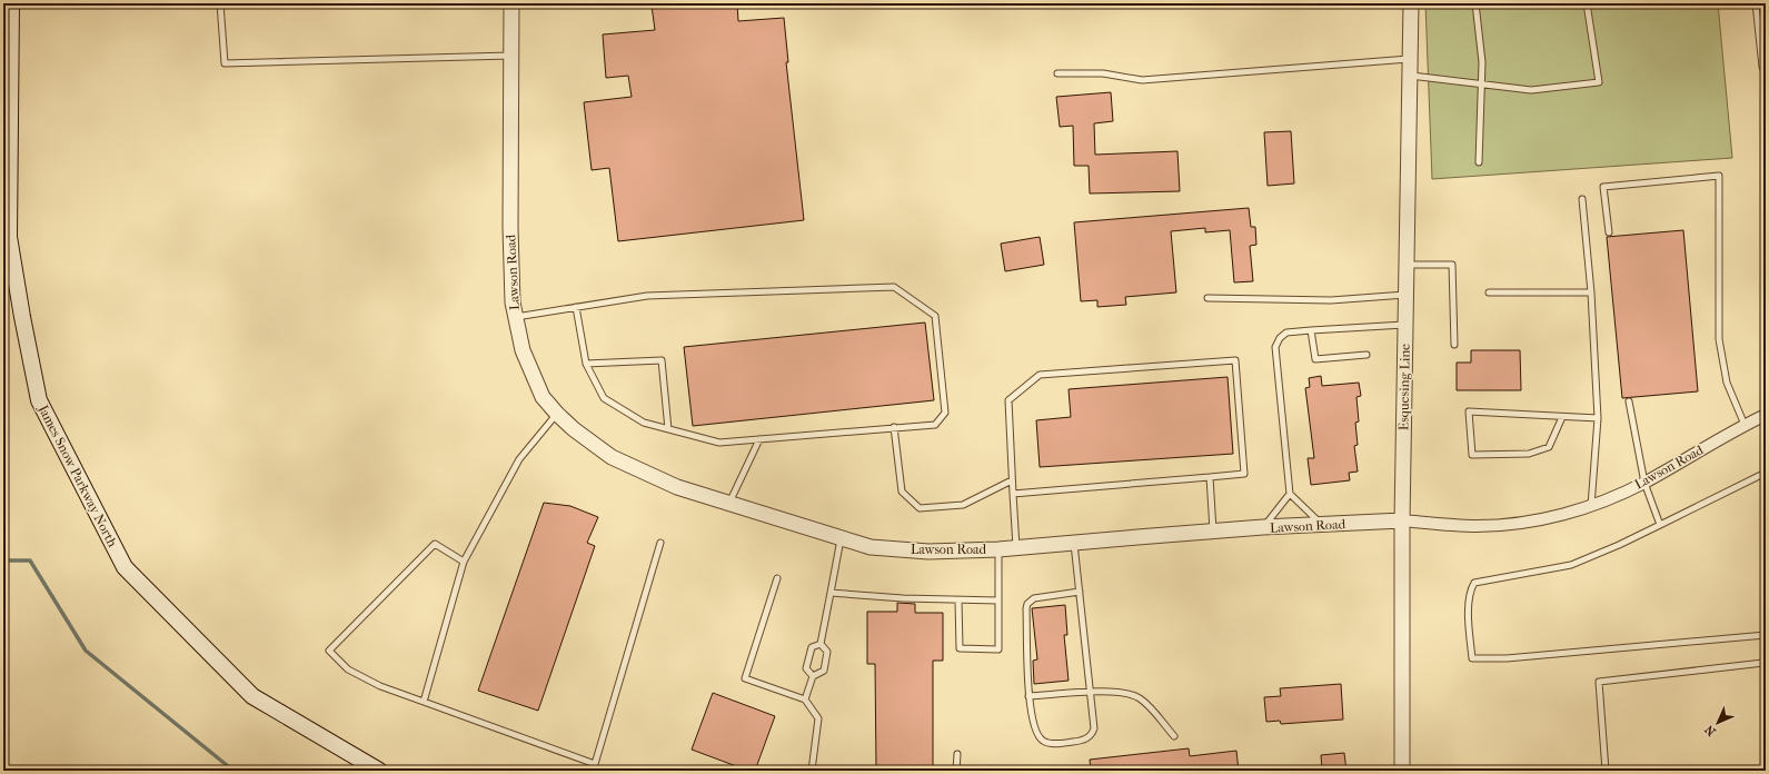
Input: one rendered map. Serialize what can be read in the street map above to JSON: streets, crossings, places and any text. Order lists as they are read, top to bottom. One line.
{"streets":{"main road":["James Snow Parkway North"],"street":["Lawson Road","Esquesing Line"]},"crossings":[["Lawson Road","Esquesing Line"]],"north":"bottom left"}
